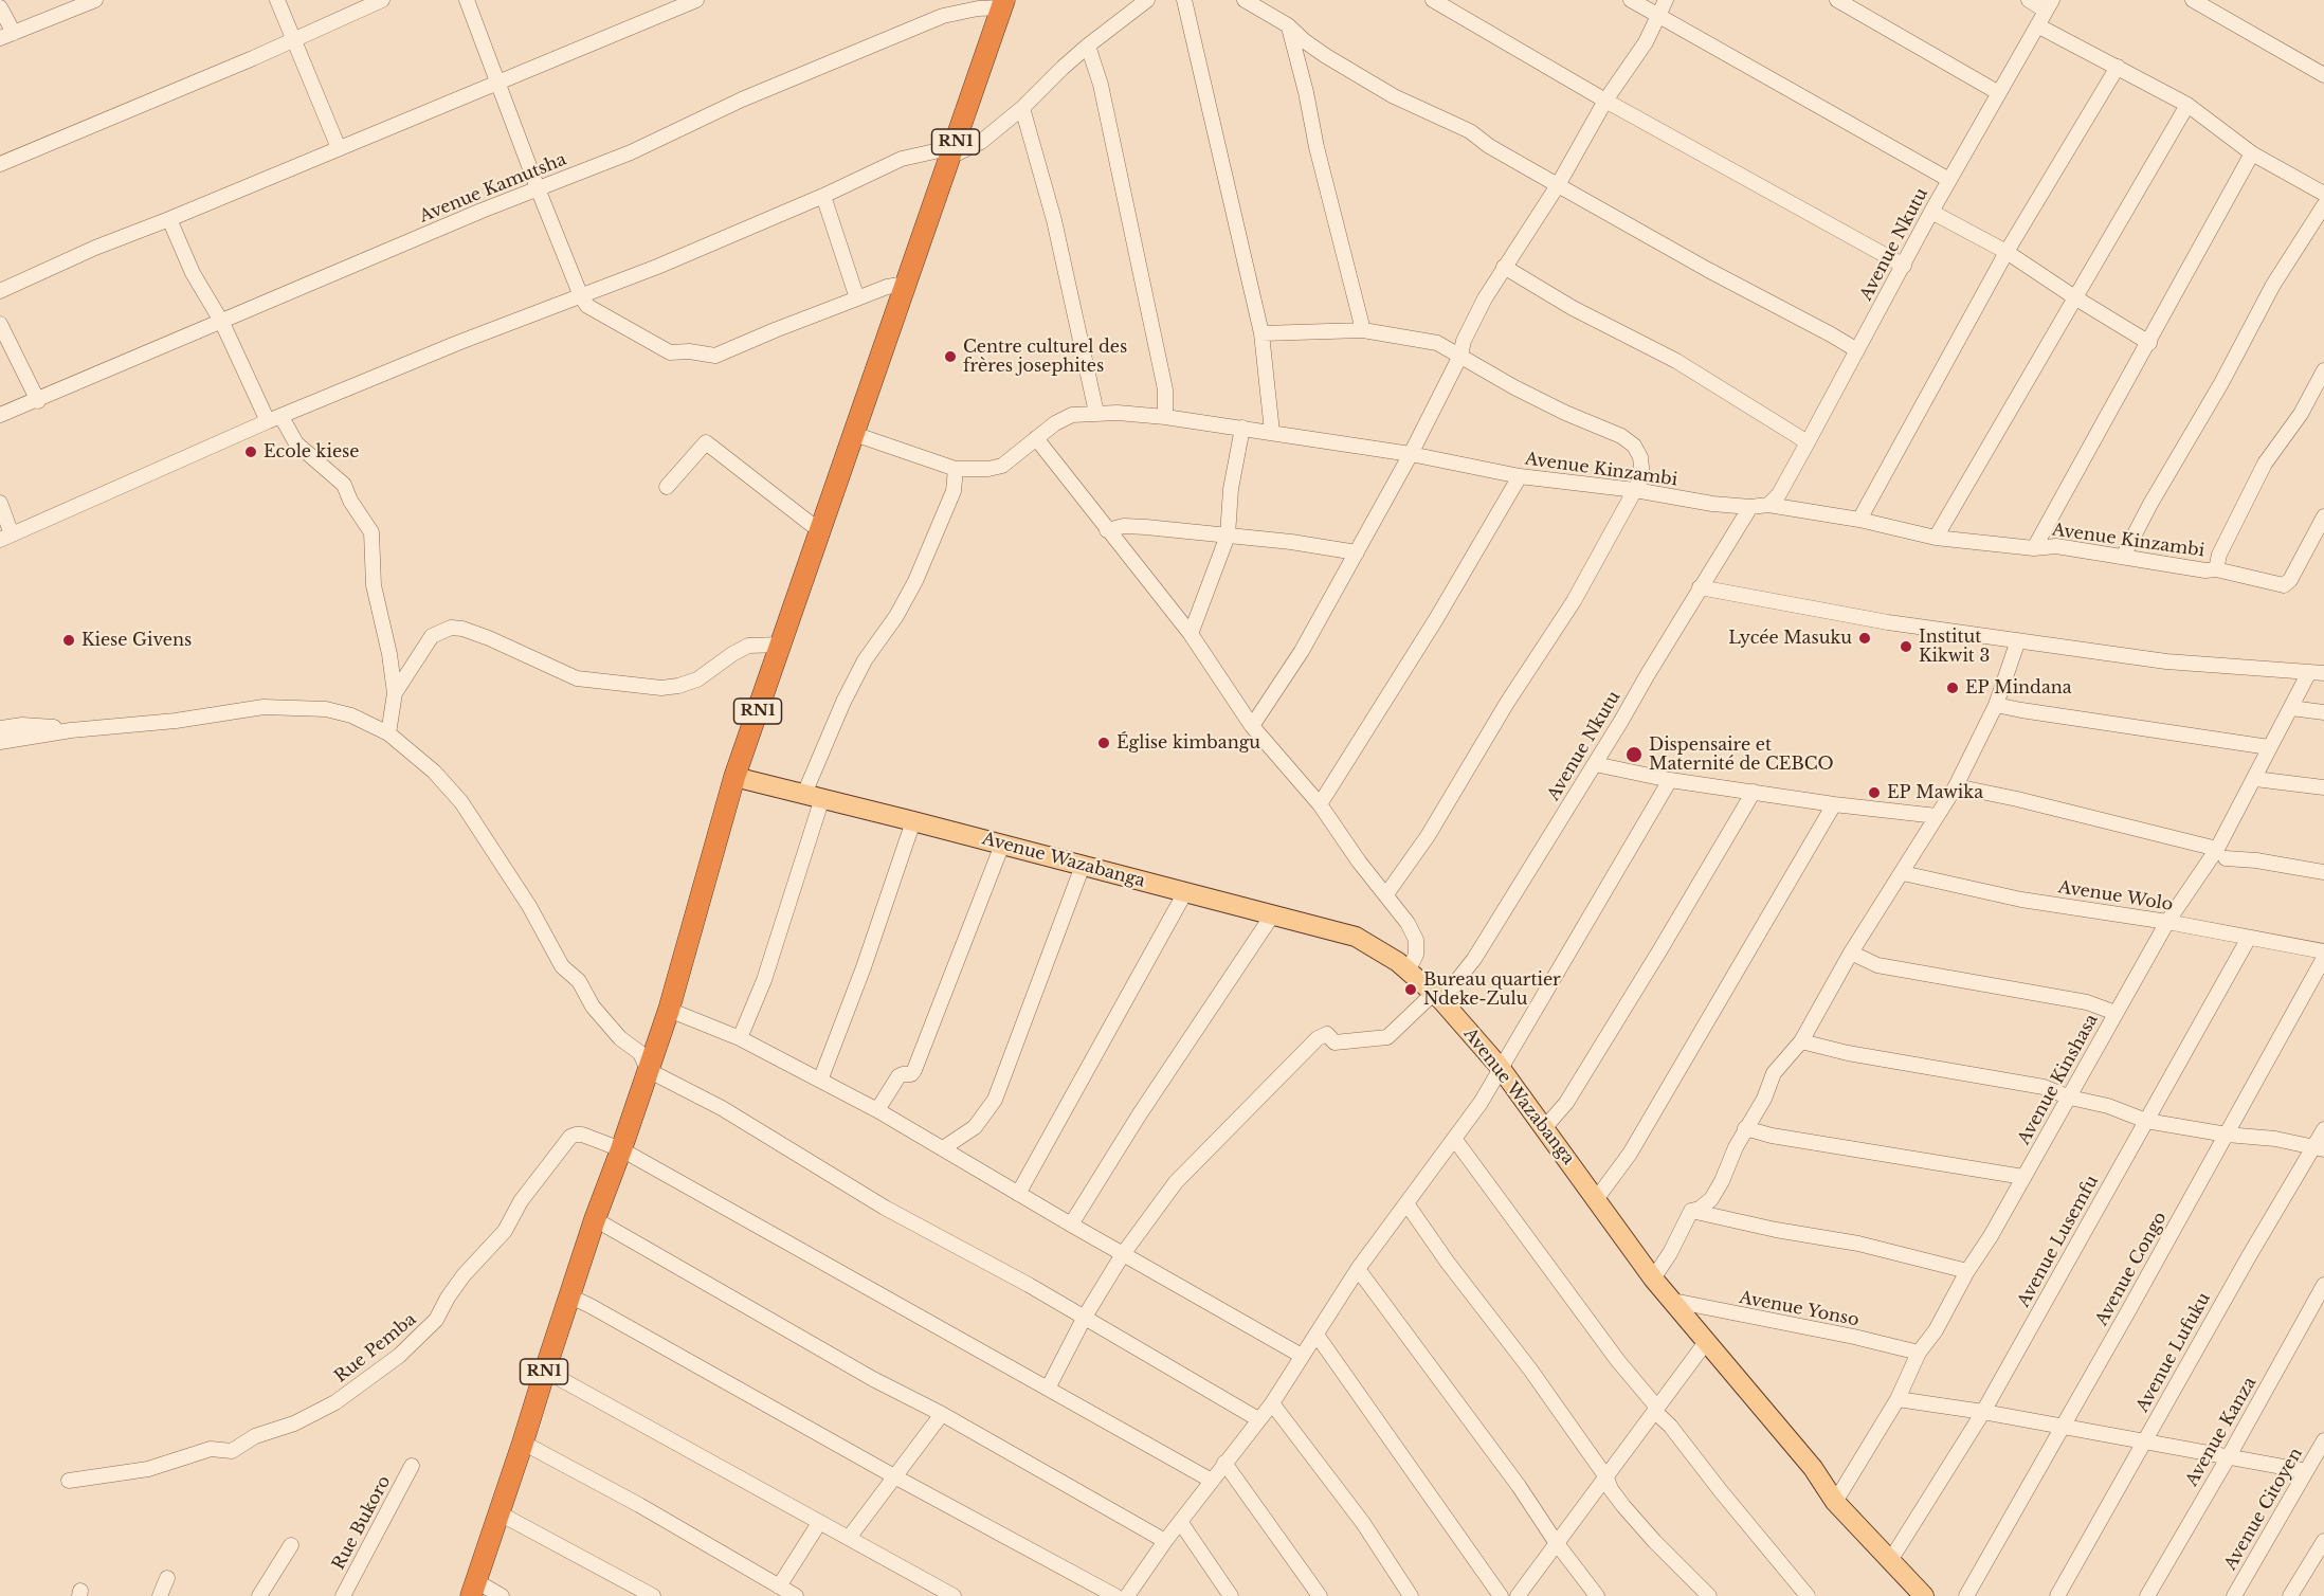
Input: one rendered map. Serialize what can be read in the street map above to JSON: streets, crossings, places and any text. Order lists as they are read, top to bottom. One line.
{"streets":{"highway":["RN1"],"main road":["Avenue Wazabanga"],"street":["Avenue Kamutsha","Avenue Nkutu","Avenue Kinzambi","Avenue Wolo","Avenue Kinshasa","Avenue Lusemfu","Avenue Congo","Avenue Yonso","Rue Pemba","Avenue Lufuku","Avenue Kanza","Avenue Citoyen","Rue Bukoro"]},"crossings":[["RN1","Avenue Kamutsha"],["RN1","Avenue Kinzambi"],["RN1","Avenue Wazabanga"],["RN1","Rue Pemba"],["Avenue Nkutu","Avenue Kinzambi"],["Avenue Nkutu","Avenue Wazabanga"],["Avenue Nkutu","Rue Pemba"],["Avenue Wazabanga","Avenue Kinshasa"],["Avenue Wazabanga","Avenue Lusemfu"],["Avenue Wazabanga","Avenue Yonso"],["Avenue Wolo","Avenue Kinshasa"],["Avenue Wolo","Avenue Lusemfu"],["Avenue Kinshasa","Avenue Yonso"]],"places":["Centre culturel des frères josephites","Ecole kiese","Lycée Masuku","Kiese Givens","Institut Kikwit 3","EP Mindana","Église kimbangu","Dispensaire et Maternité de CEBCO","EP Mawika","Bureau quartier Ndeke-Zulu"]}
